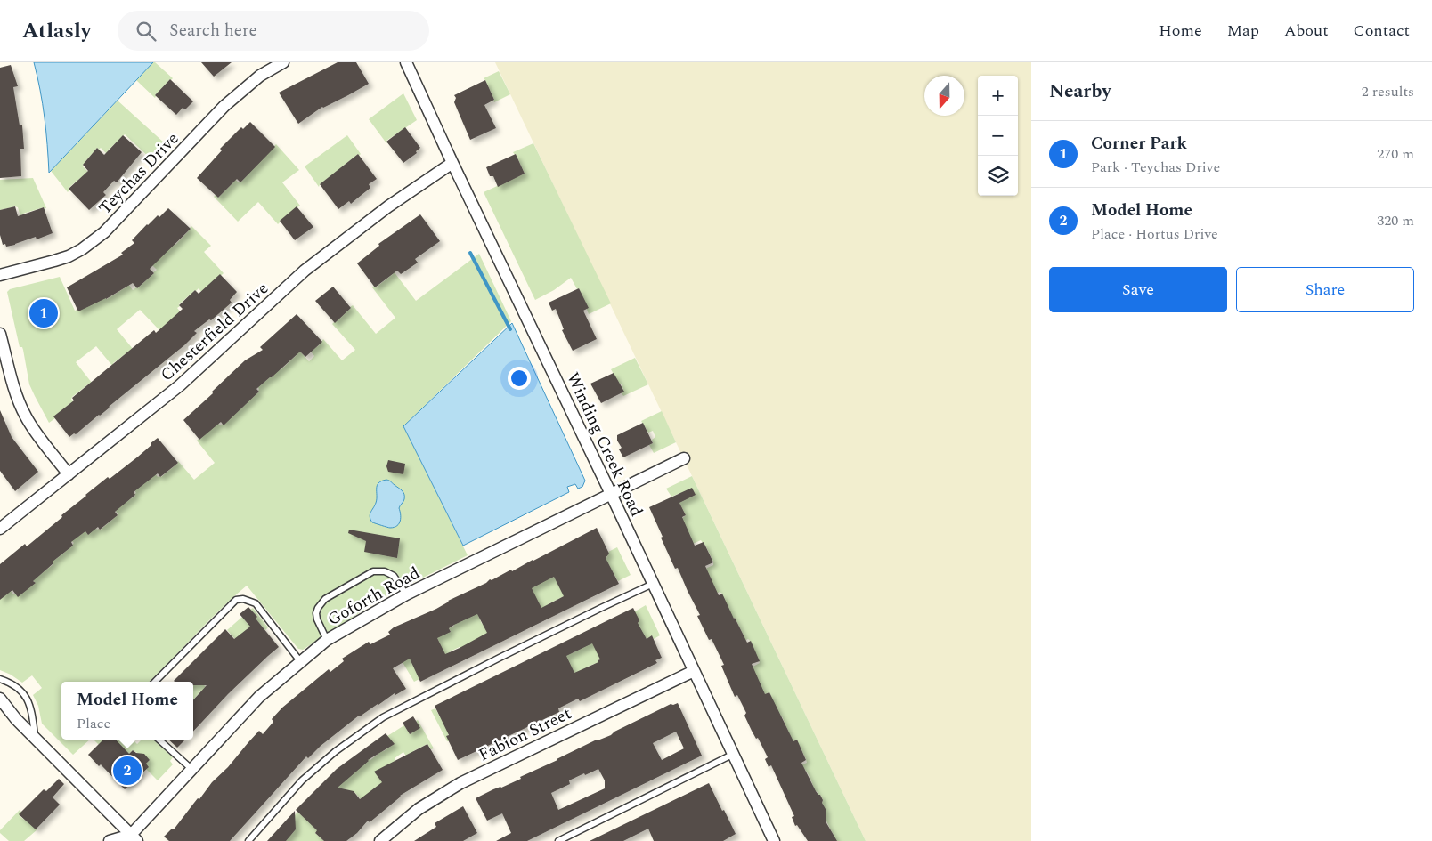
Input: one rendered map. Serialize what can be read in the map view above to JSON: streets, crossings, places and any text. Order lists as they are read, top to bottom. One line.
{"streets":{"street":["Teychas Drive","Chesterfield Drive","Winding Creek Road","Goforth Road","Fabion Street"]},"crossings":[["Chesterfield Drive","Winding Creek Road"],["Winding Creek Road","Goforth Road"],["Winding Creek Road","Fabion Street"]],"north":"bottom","page":{"header":"Atlasly","search":"Search here","nav":["Home","Map","About","Contact"],"heading":["Nearby","2 results"],"map_buttons":["+","−"],"list":[{"mark":"1","name":"Corner Park","note":"Park · Teychas Drive","value":"270 m"},{"mark":"2","name":"Model Home","note":"Place · Hortus Drive","value":"320 m"}],"buttons":["Save","Share"],"pins":["1","2"],"popup":["Model Home","Place"]}}
